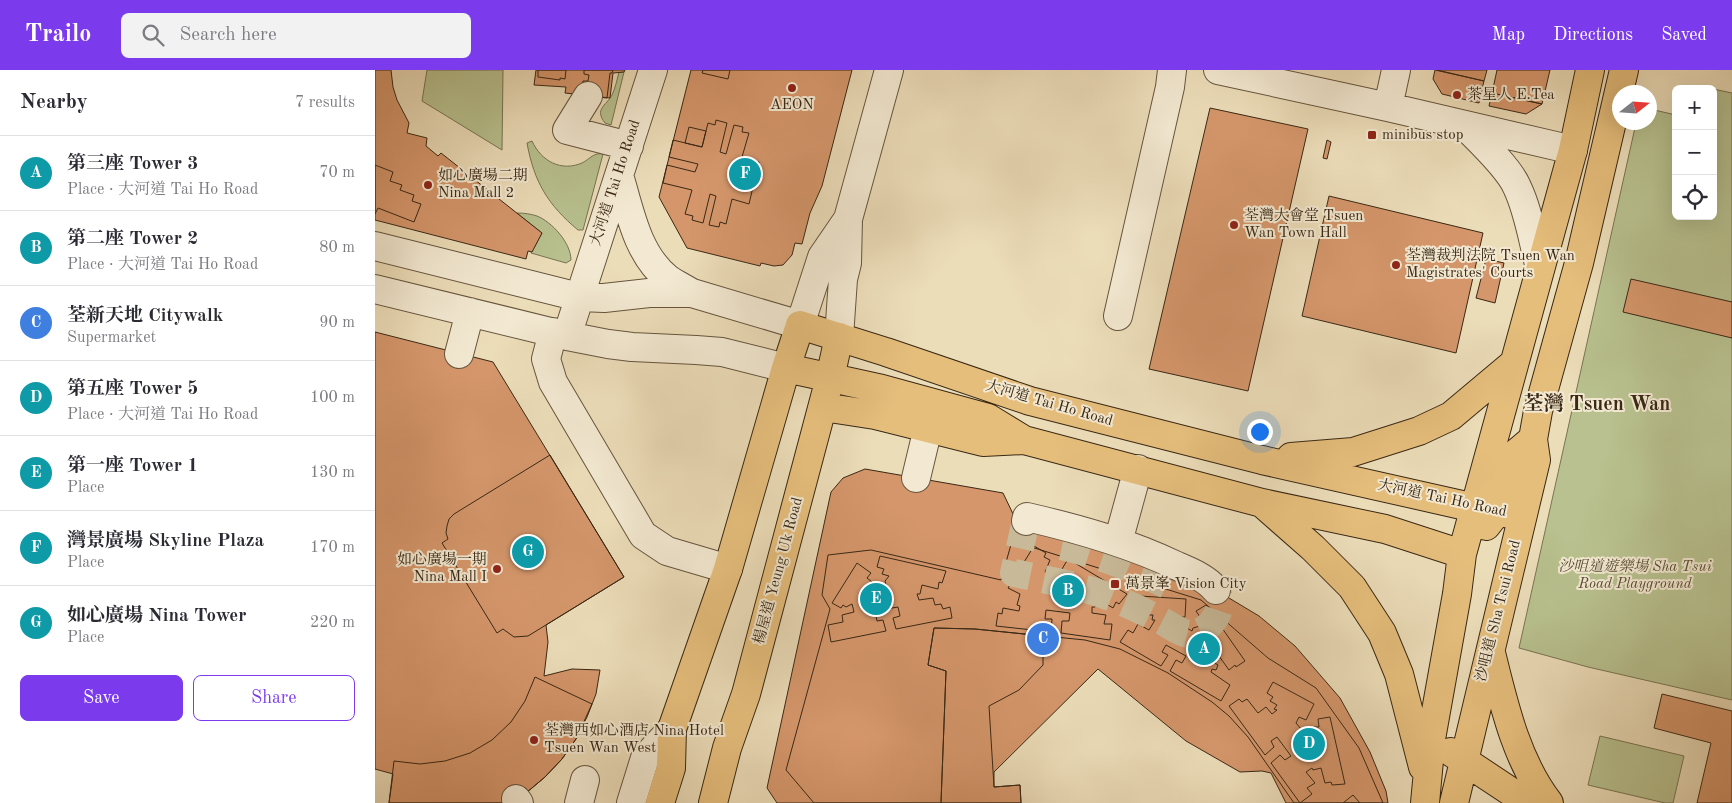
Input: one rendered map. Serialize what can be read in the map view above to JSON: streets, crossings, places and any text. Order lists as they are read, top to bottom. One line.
{"streets":{"main road":["大河道 Tai Ho Road","楊屋道 Yeung Uk Road","沙咀道 Sha Tsui Road"]},"crossings":[["大河道 Tai Ho Road","楊屋道 Yeung Uk Road"],["大河道 Tai Ho Road","沙咀道 Sha Tsui Road"]],"districts":["荃灣 Tsuen Wan"],"parks":["沙咀道遊樂場 Sha Tsui Road Playground"],"places":{"other":["AEON","茶星人 E.Tea","如心廣場二期 Nina Mall 2","荃灣大會堂 Tsuen Wan Town Hall","荃灣裁判法院 Tsuen Wan Magistrates' Courts","如心廣場一期 Nina Mall I","荃灣西如心酒店 Nina Hotel Tsuen Wan West"],"transit":["minibus stop","萬景峯 Vision City"]},"north":"right","page":{"header":"Trailo","search":"Search here","nav":["Map","Directions","Saved"],"heading":["Nearby","7 results"],"map_buttons":["+","−"],"list":[{"mark":"A","name":"第三座 Tower 3","note":"Place · 大河道 Tai Ho Road","value":"70 m"},{"mark":"B","name":"第二座 Tower 2","note":"Place · 大河道 Tai Ho Road","value":"80 m"},{"mark":"C","name":"荃新天地 Citywalk","note":"Supermarket","value":"90 m"},{"mark":"D","name":"第五座 Tower 5","note":"Place · 大河道 Tai Ho Road","value":"100 m"},{"mark":"E","name":"第一座 Tower 1","note":"Place","value":"130 m"},{"mark":"F","name":"灣景廣場 Skyline Plaza","note":"Place","value":"170 m"},{"mark":"G","name":"如心廣場 Nina Tower","note":"Place","value":"220 m"}],"pins":["F","G","B","E","C","A","D"],"buttons":["Save","Share"]}}
